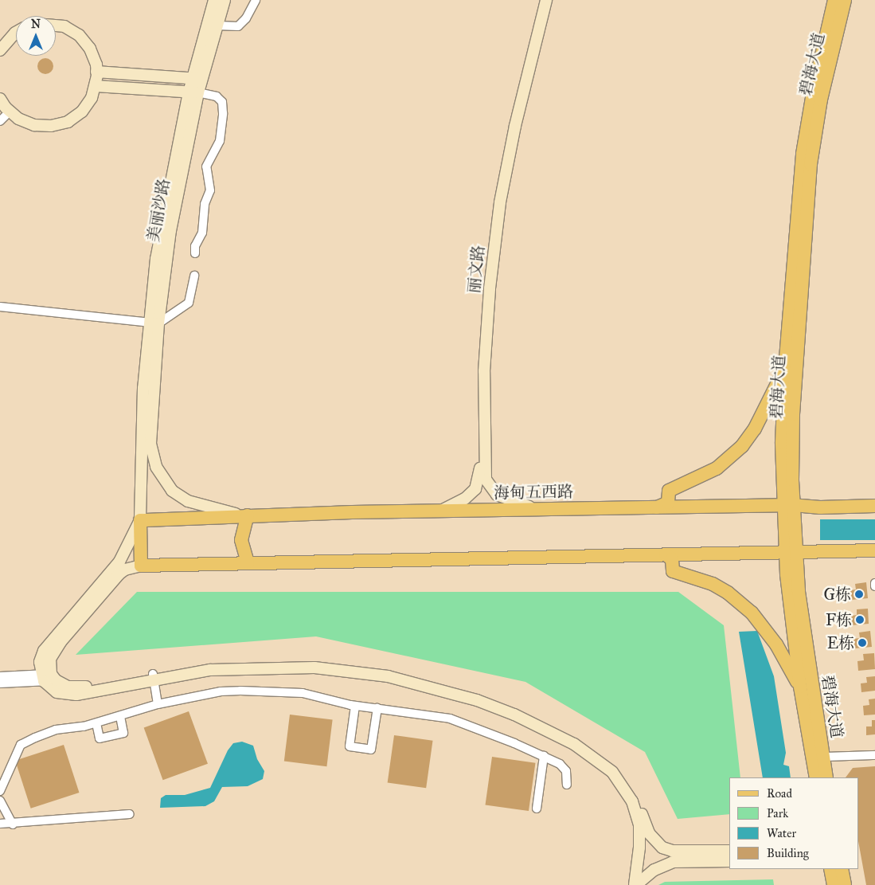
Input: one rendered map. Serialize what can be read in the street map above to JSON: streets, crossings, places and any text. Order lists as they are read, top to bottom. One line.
{"streets":{"main road":["碧海大道","海甸五西路"],"street":["美丽沙路","丽文路"]},"crossings":[["碧海大道","海甸五西路"],["丽文路","海甸五西路"]],"places":["G栋","F栋","E栋"],"legend":["Road","Park","Water","Building"],"north":"top"}
